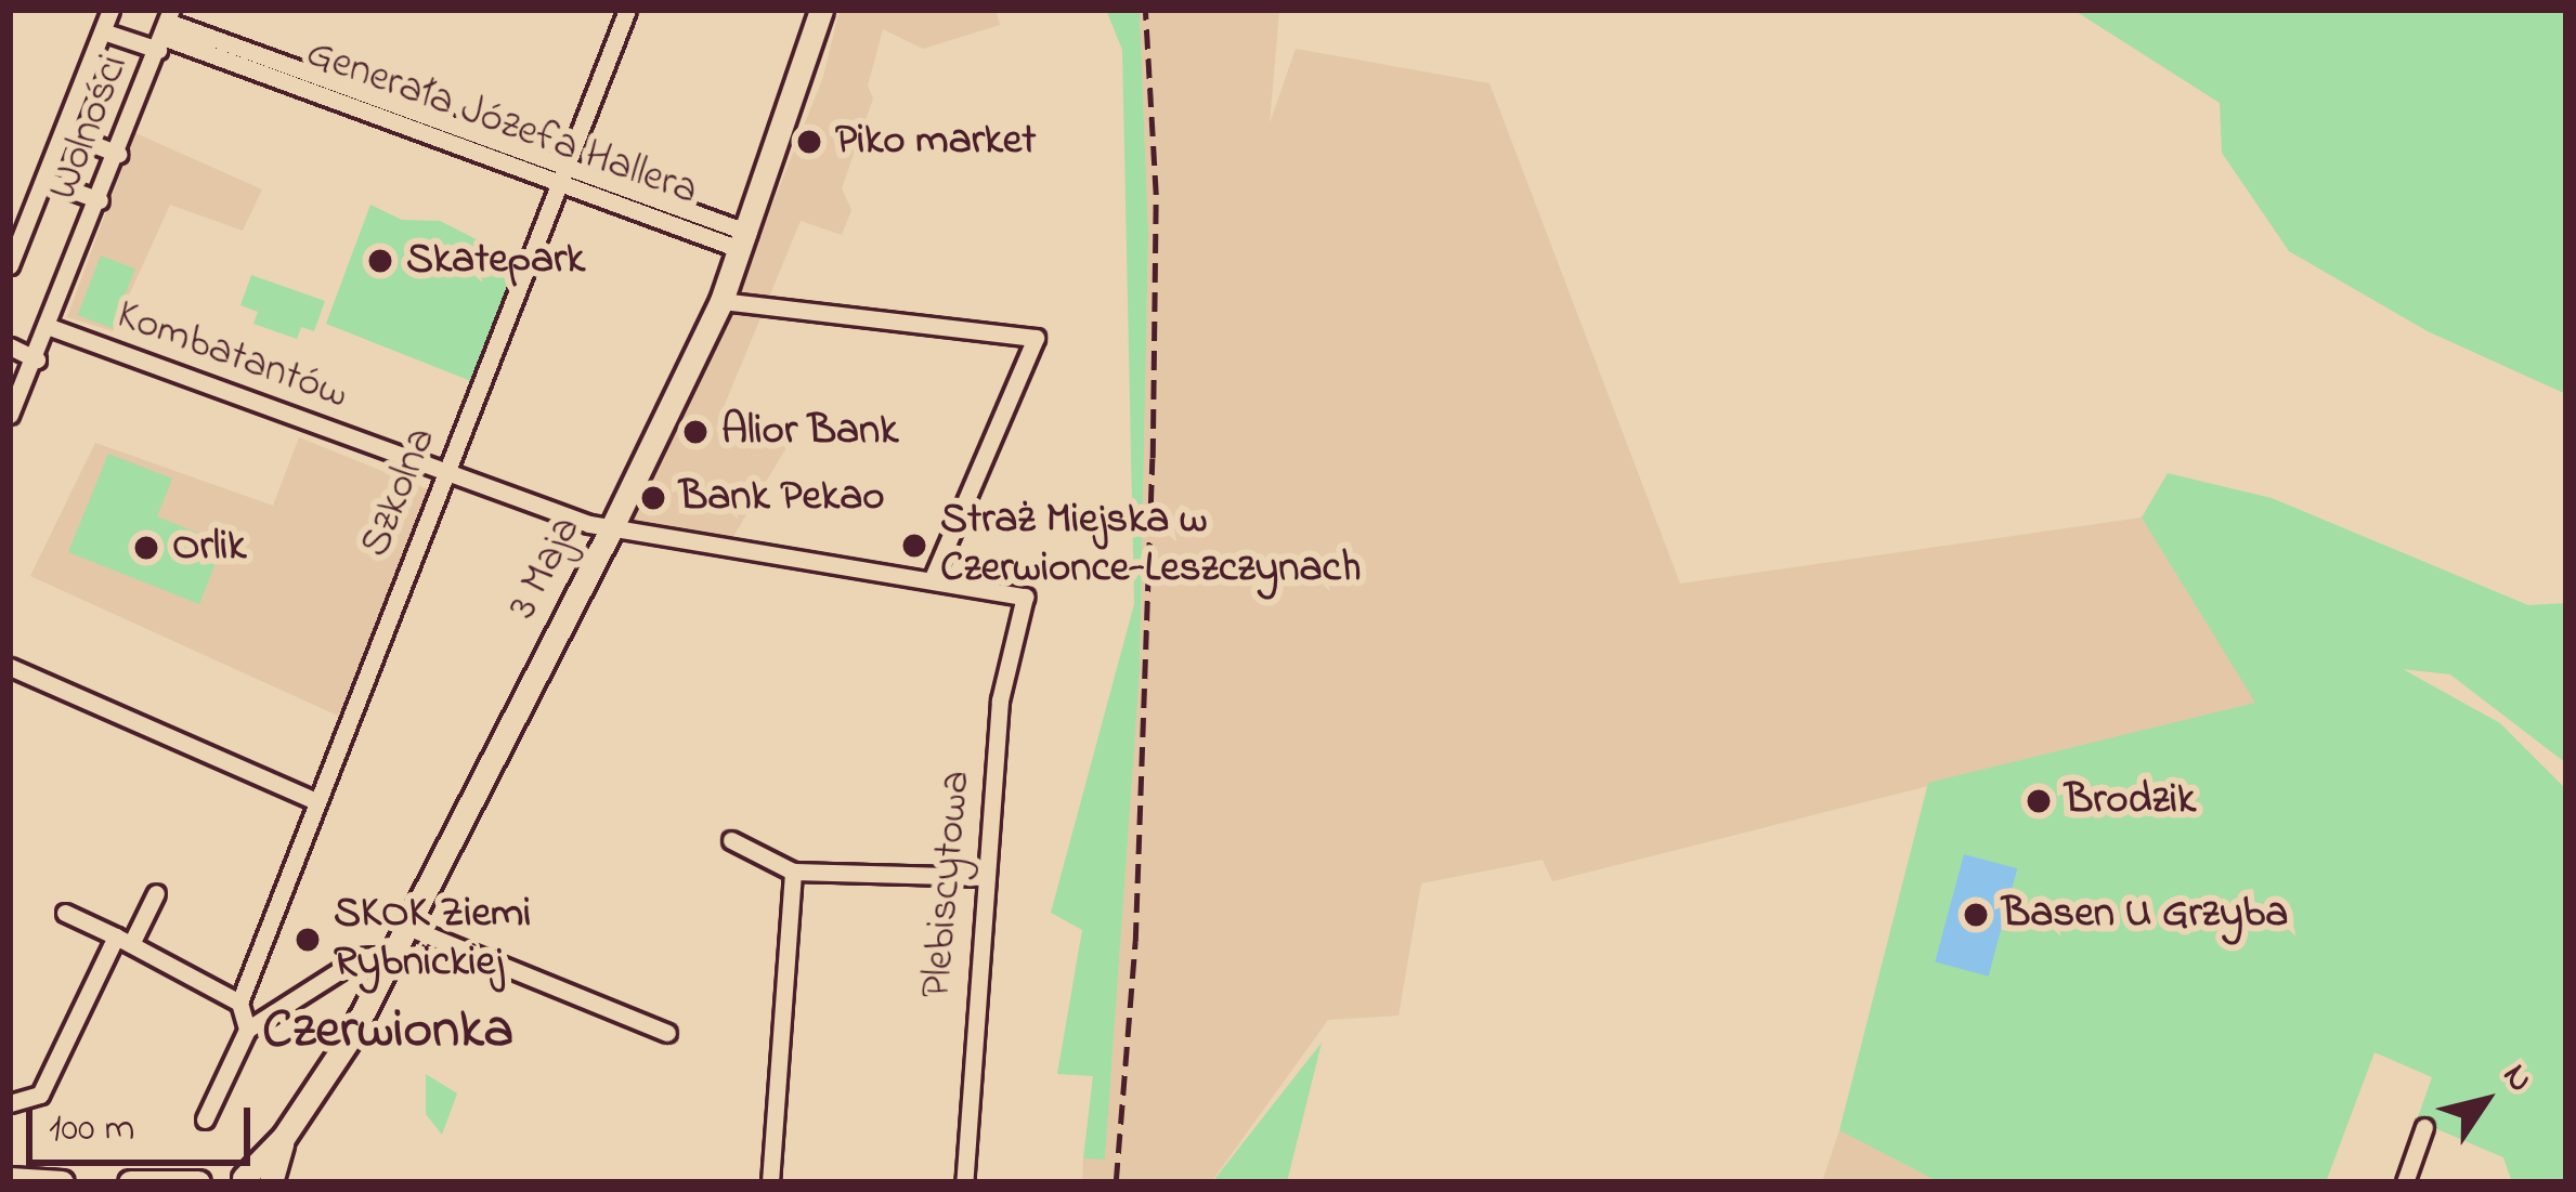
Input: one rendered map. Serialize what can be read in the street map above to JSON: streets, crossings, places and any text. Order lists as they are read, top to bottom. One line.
{"streets":{"main road":["3 Maja"],"street":["Generała Józefa Hallera","Wolności","Kombatantów","Szkolna","Plebiscytowa"]},"crossings":[["Generała Józefa Hallera","Wolności"],["Generała Józefa Hallera","Szkolna"],["Generała Józefa Hallera","3 Maja"],["Wolności","Kombatantów"],["Kombatantów","Szkolna"],["Kombatantów","3 Maja"],["Kombatantów","Plebiscytowa"]],"districts":["Czerwionka"],"places":["Piko market","Skatepark","Alior Bank","Bank Pekao","Straż Miejska w Czerwionce-Leszczynach","Orlik","Brodzik","Basen U Grzyba","SKOK Ziemi Rybnickiej"],"scale_bar":"100 m","north":"top right"}
